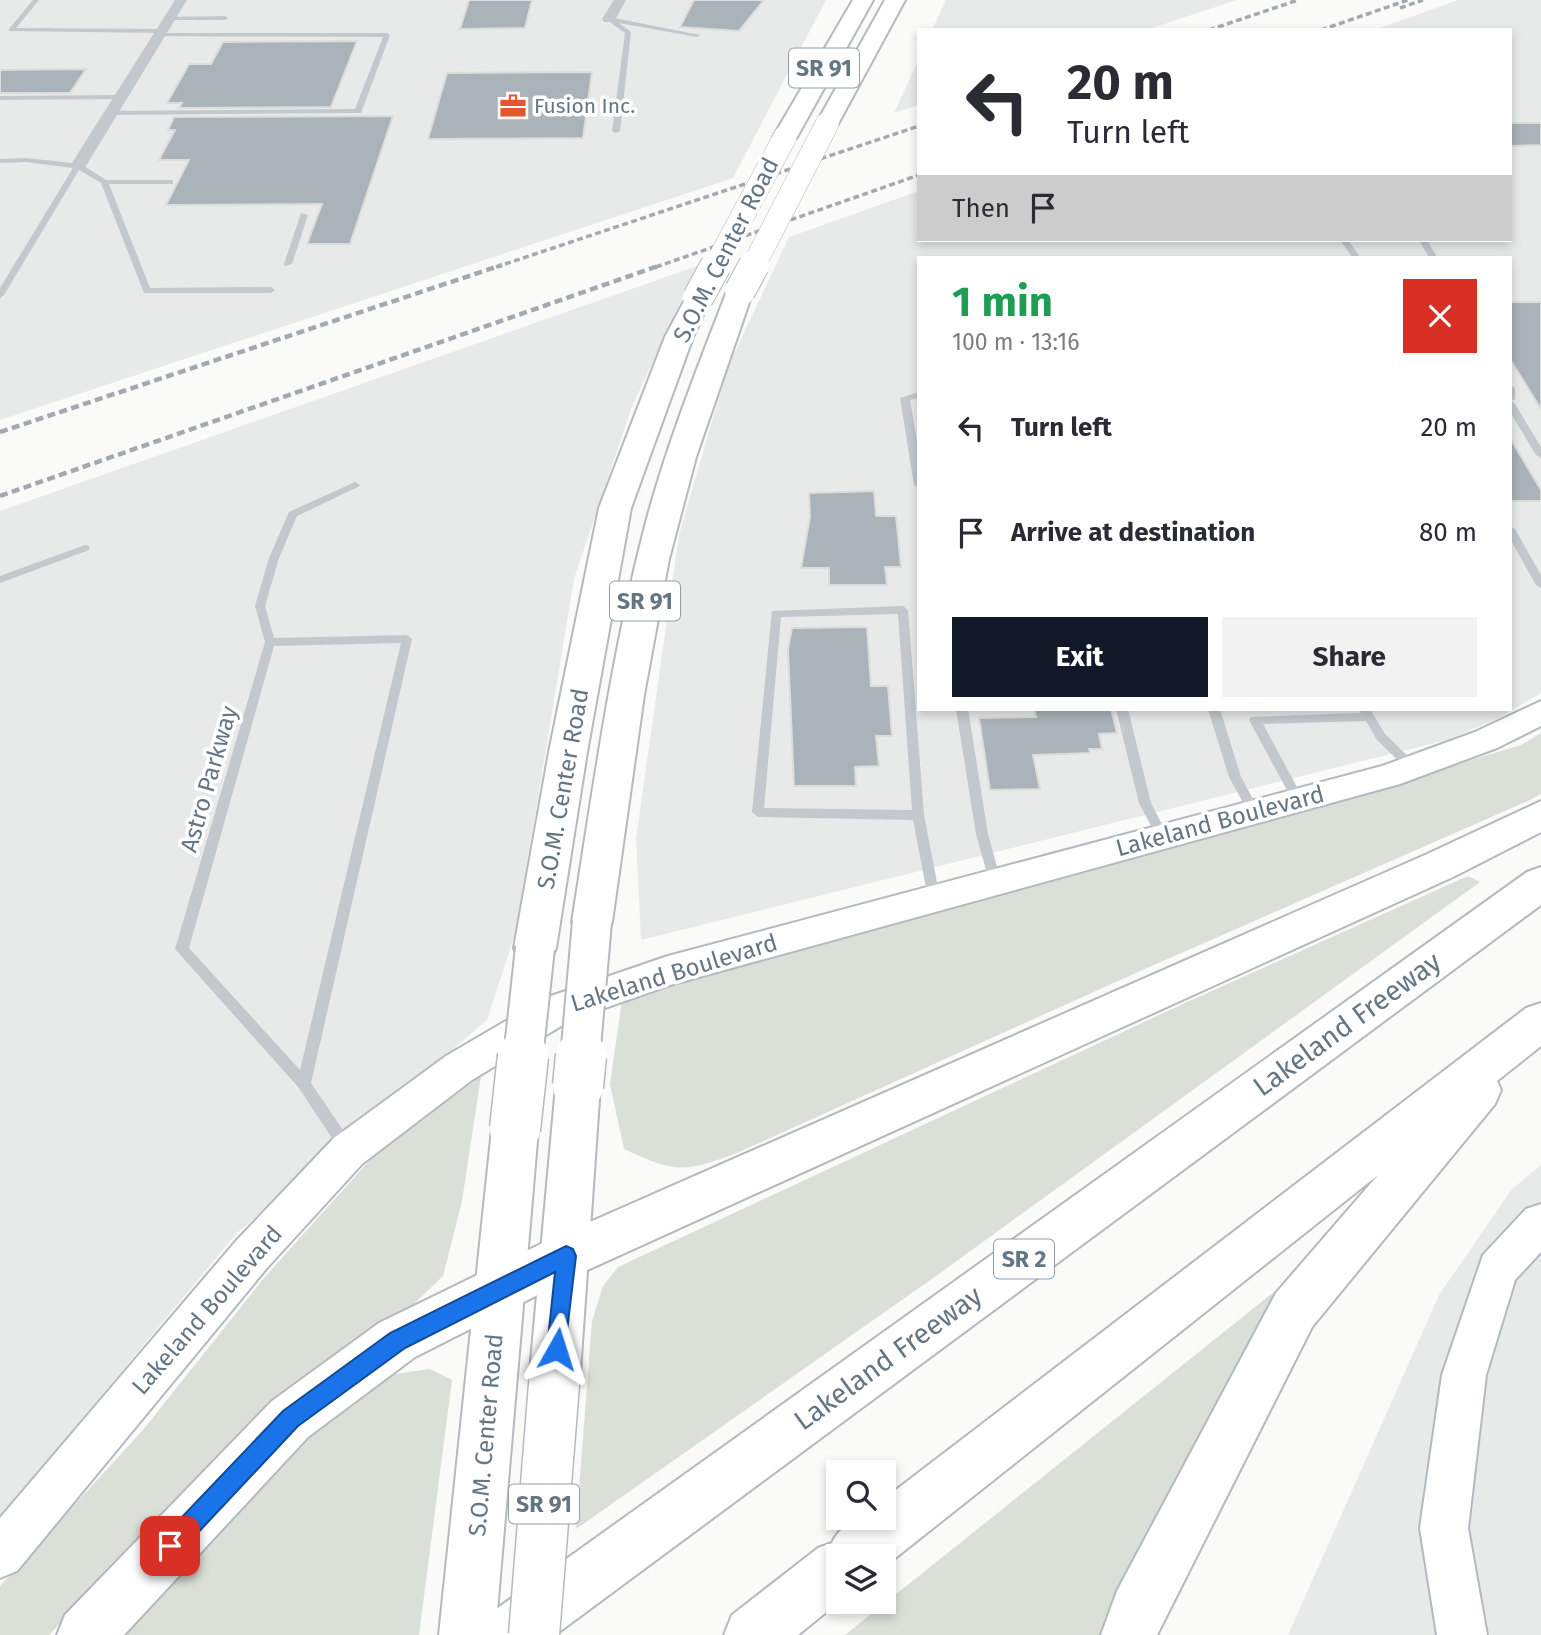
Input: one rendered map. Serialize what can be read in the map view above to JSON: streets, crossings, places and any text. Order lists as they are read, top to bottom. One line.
{"streets":{"main road":["SR 91","S.O.M. Center Road","Lakeland Freeway","SR 2"],"street":["Lakeland Boulevard"],"lane":["Astro Parkway"]},"places":{"office":["Fusion Inc."]},"page":{"turn":["20 m","Turn left"],"then":"Then","heading":["1 min","100 m · 13:16"],"list":[{"name":"Turn left","value":"20 m"},{"name":"Arrive at destination","value":"80 m"}],"buttons":["Exit","Share"]}}
